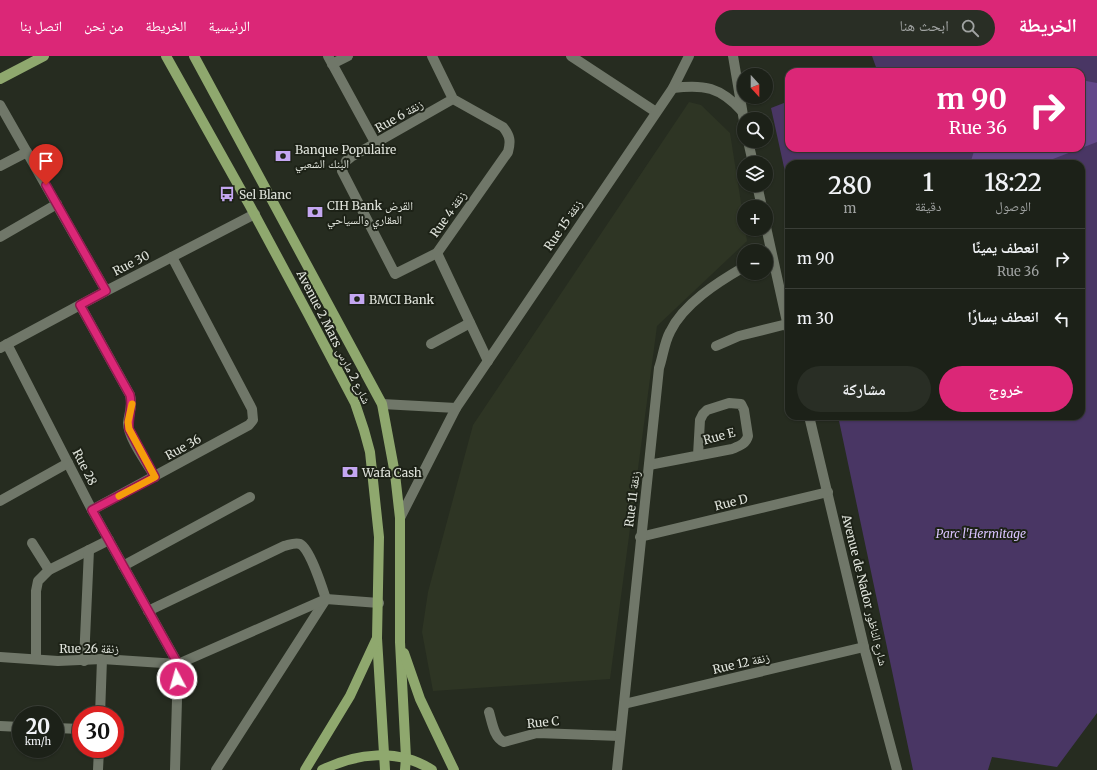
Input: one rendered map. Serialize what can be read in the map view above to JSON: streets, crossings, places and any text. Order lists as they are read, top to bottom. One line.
{"streets":{"main road":["Avenue 2 Mars شارع 2 مارس"],"street":["Rue 6 زنقة","Rue 4 زنقة","Rue 15 زنقة","Rue 30","Rue E","Rue 36","Rue 28","Rue 11 زنقة","Rue D","Avenue de Nador شارع الناظور","Rue 26 زنقة","Rue 12 زنقة","Rue C"]},"crossings":[["Rue 6 زنقة","Rue 4 زنقة"],["Rue 15 زنقة","Avenue 2 Mars شارع 2 مارس"],["Rue 30","Avenue 2 Mars شارع 2 مارس"],["Rue 30","Rue 36"],["Rue 30","Rue 28"],["Rue E","Rue 11 زنقة"],["Rue 36","Rue 28"],["Rue 28","Rue 26 زنقة"],["Rue 11 زنقة","Rue D"],["Rue 11 زنقة","Rue 12 زنقة"],["Rue 11 زنقة","Rue C"],["Rue D","Avenue de Nador شارع الناظور"],["Avenue de Nador شارع الناظور","Rue 12 زنقة"]],"parks":["Parc l'Hermitage"],"places":{"bank":["Banque Populaire البنك الشعبي","CIH Bank القرض العقاري والسياحي","BMCI Bank","Wafa Cash"],"bus stop":["Sel Blanc"]},"north":"bottom","page":{"header":"الخريطة","search":"ابحث هنا","nav":["الرئيسية","الخريطة","من نحن","اتصل بنا"],"map_buttons":["+","−"],"turn":["90 m","Rue 36"],"eta":["18:22","الوصول","1","دقيقة","280","m"],"list":[{"name":"انعطف يمينًا","note":"Rue 36","value":"90 m"},{"name":"انعطف يسارًا","value":"30 m"}],"buttons":["خروج","مشاركة"],"speed":"20 km/h","limit":"30"}}
